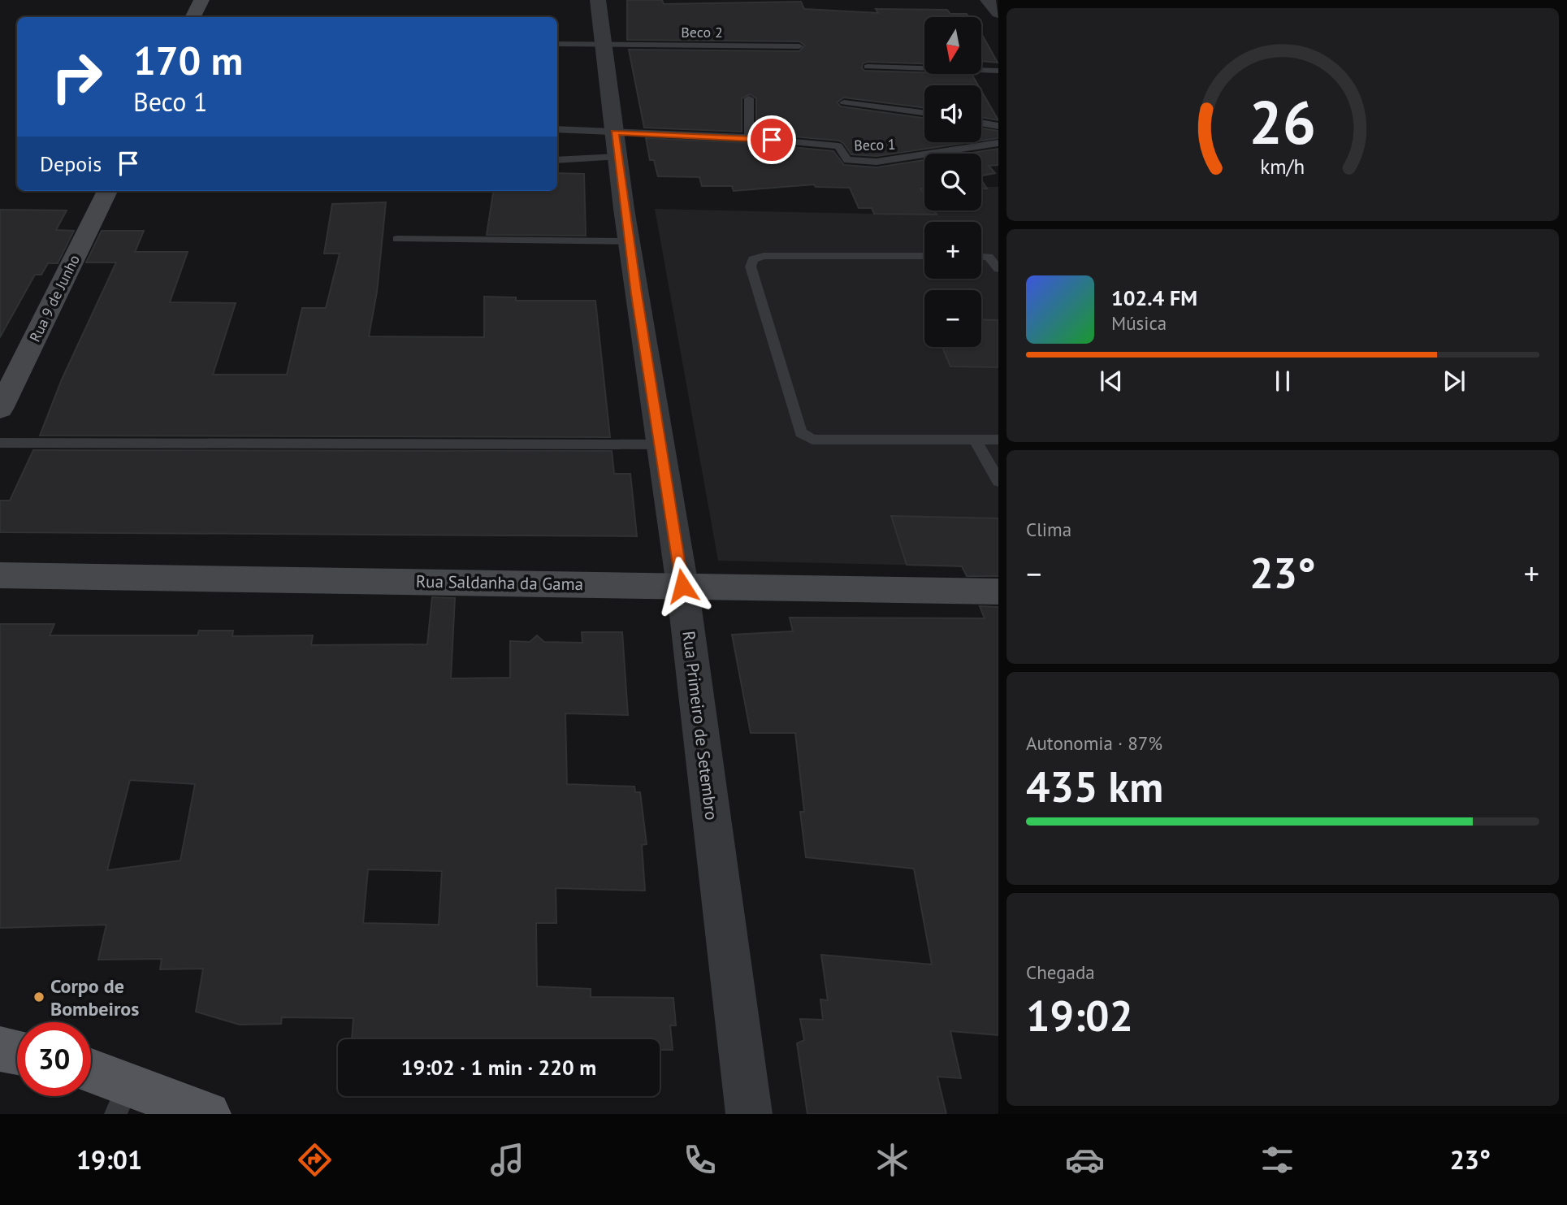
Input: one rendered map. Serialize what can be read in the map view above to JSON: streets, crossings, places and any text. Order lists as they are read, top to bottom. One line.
{"streets":{"street":["Rua 9 de Junho","Rua Saldanha da Gama","Rua Primeiro de Setembro"],"lane":["Beco 2","Beco 1"]},"crossings":[["Beco 2","Rua Primeiro de Setembro"],["Beco 1","Rua Primeiro de Setembro"],["Rua Saldanha da Gama","Rua Primeiro de Setembro"]],"places":["Corpo de Bombeiros"],"north":"bottom","page":{"map_buttons":["+","−"],"turn":["170 m","Beco 1"],"then":"Depois","song":["102.4 FM","Música"],"tile":["Clima",["Autonomia · 87%","435 km"],["Chegada","19:02"]],"heat":["−","23°","+"],"limit":"30","trip":"19:02 · 1 min · 220 m","tabs":["19:01","23°"],"gauge":["26","km/h"]}}
